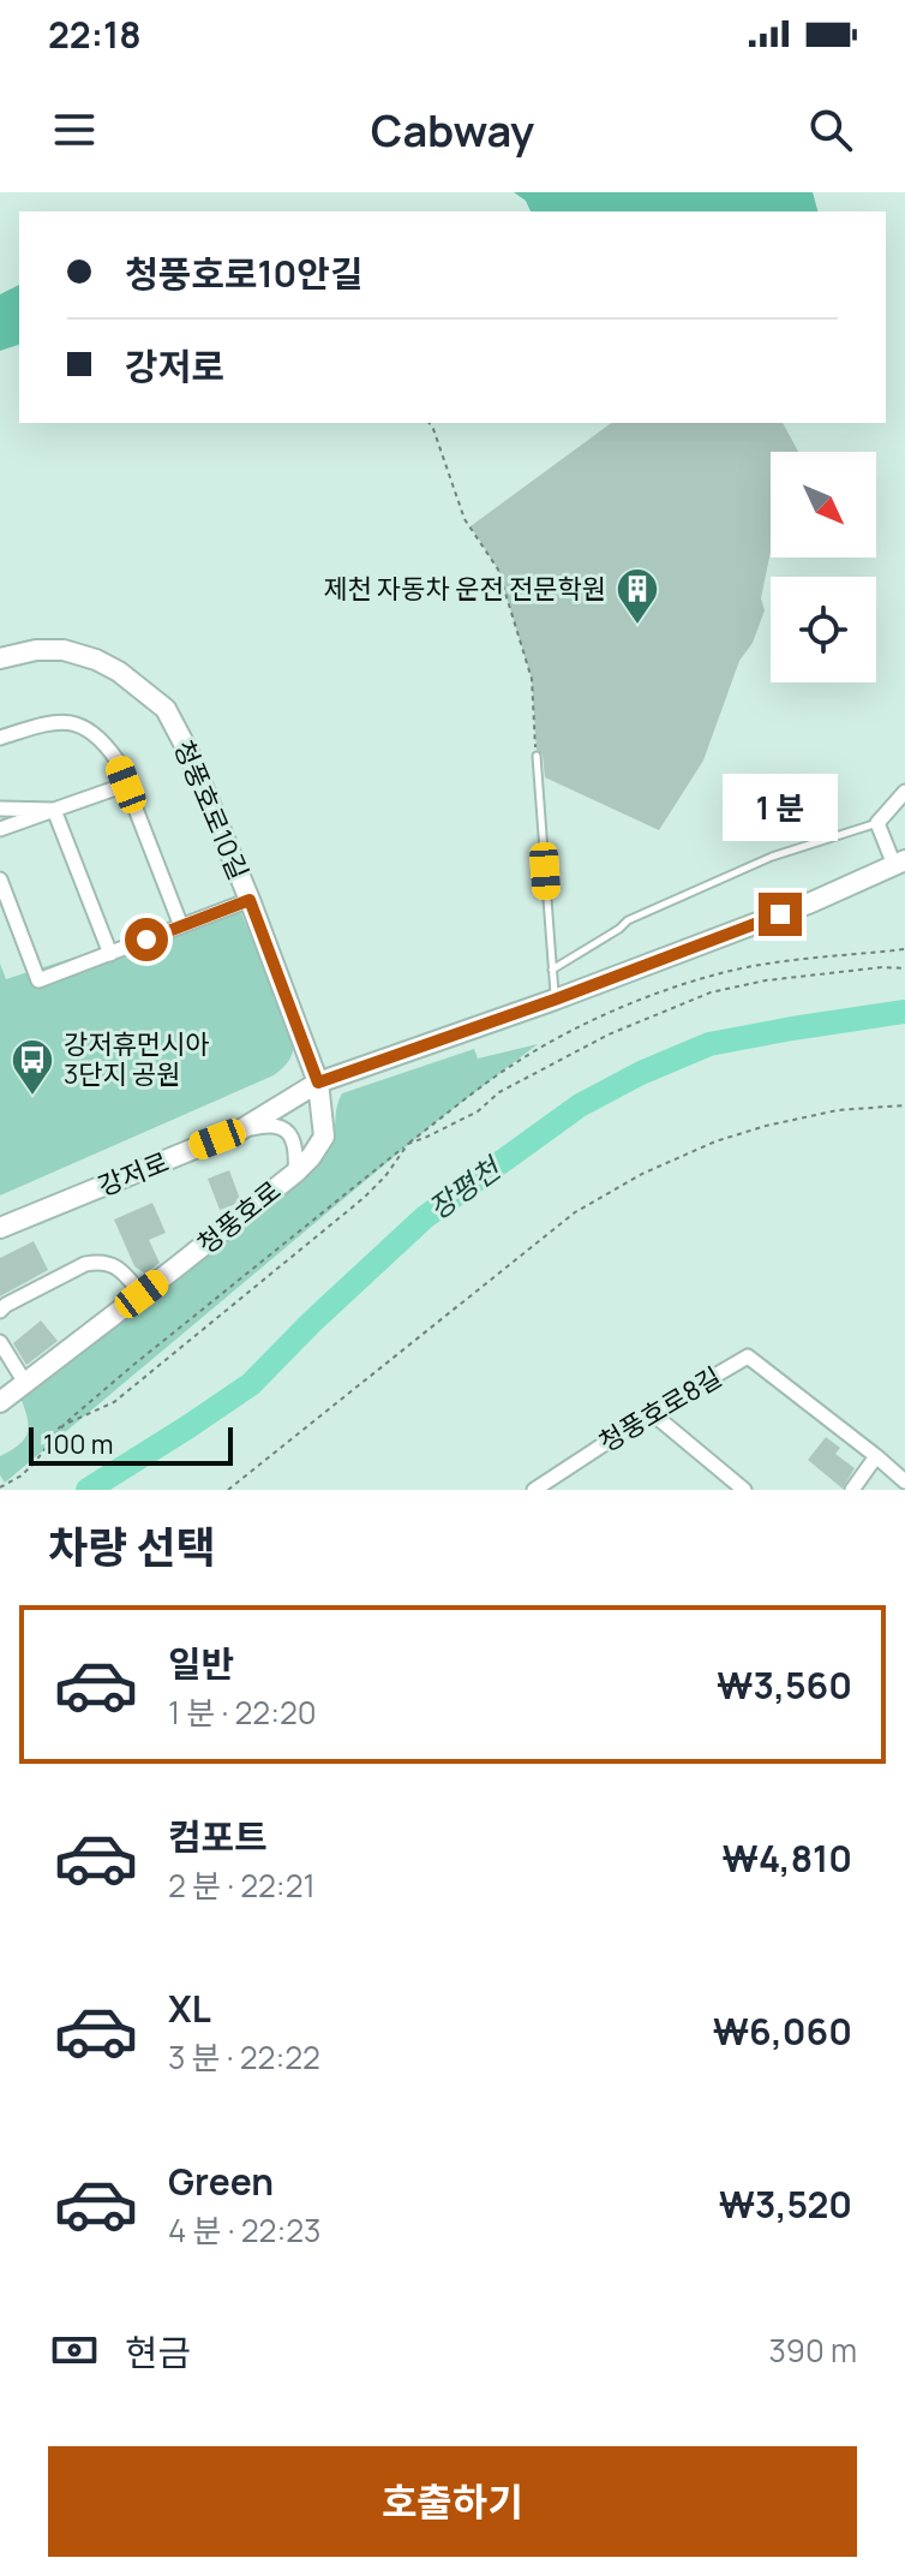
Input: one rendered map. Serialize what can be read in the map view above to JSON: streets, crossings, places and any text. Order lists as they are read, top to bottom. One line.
{"streets":{"street":["청풍호로10길","강저로","청풍호로","청풍호로8길"]},"crossings":[["청풍호로10길","강저로"],["청풍호로10길","청풍호로"],["강저로","청풍호로"]],"water":["장평천"],"places":{"building":["제천 자동차 운전 전문학원"],"bus stop":["강저휴먼시아 3단지 공원"]},"scale_bar":"100 m","north":"bottom right","page":{"status":"22:18","header":"Cabway","banner":["청풍호로10안길","강저로"],"bubble":"1 분","scale":"100 m","heading":"차량 선택","list":[{"name":"일반","note":"1 분 · 22:20","value":"₩3,560"},{"name":"컴포트","note":"2 분 · 22:21","value":"₩4,810"},{"name":"XL","note":"3 분 · 22:22","value":"₩6,060"},{"name":"Green","note":"4 분 · 22:23","value":"₩3,520"}],"pay":["현금","390 m"],"buttons":"호출하기"}}
